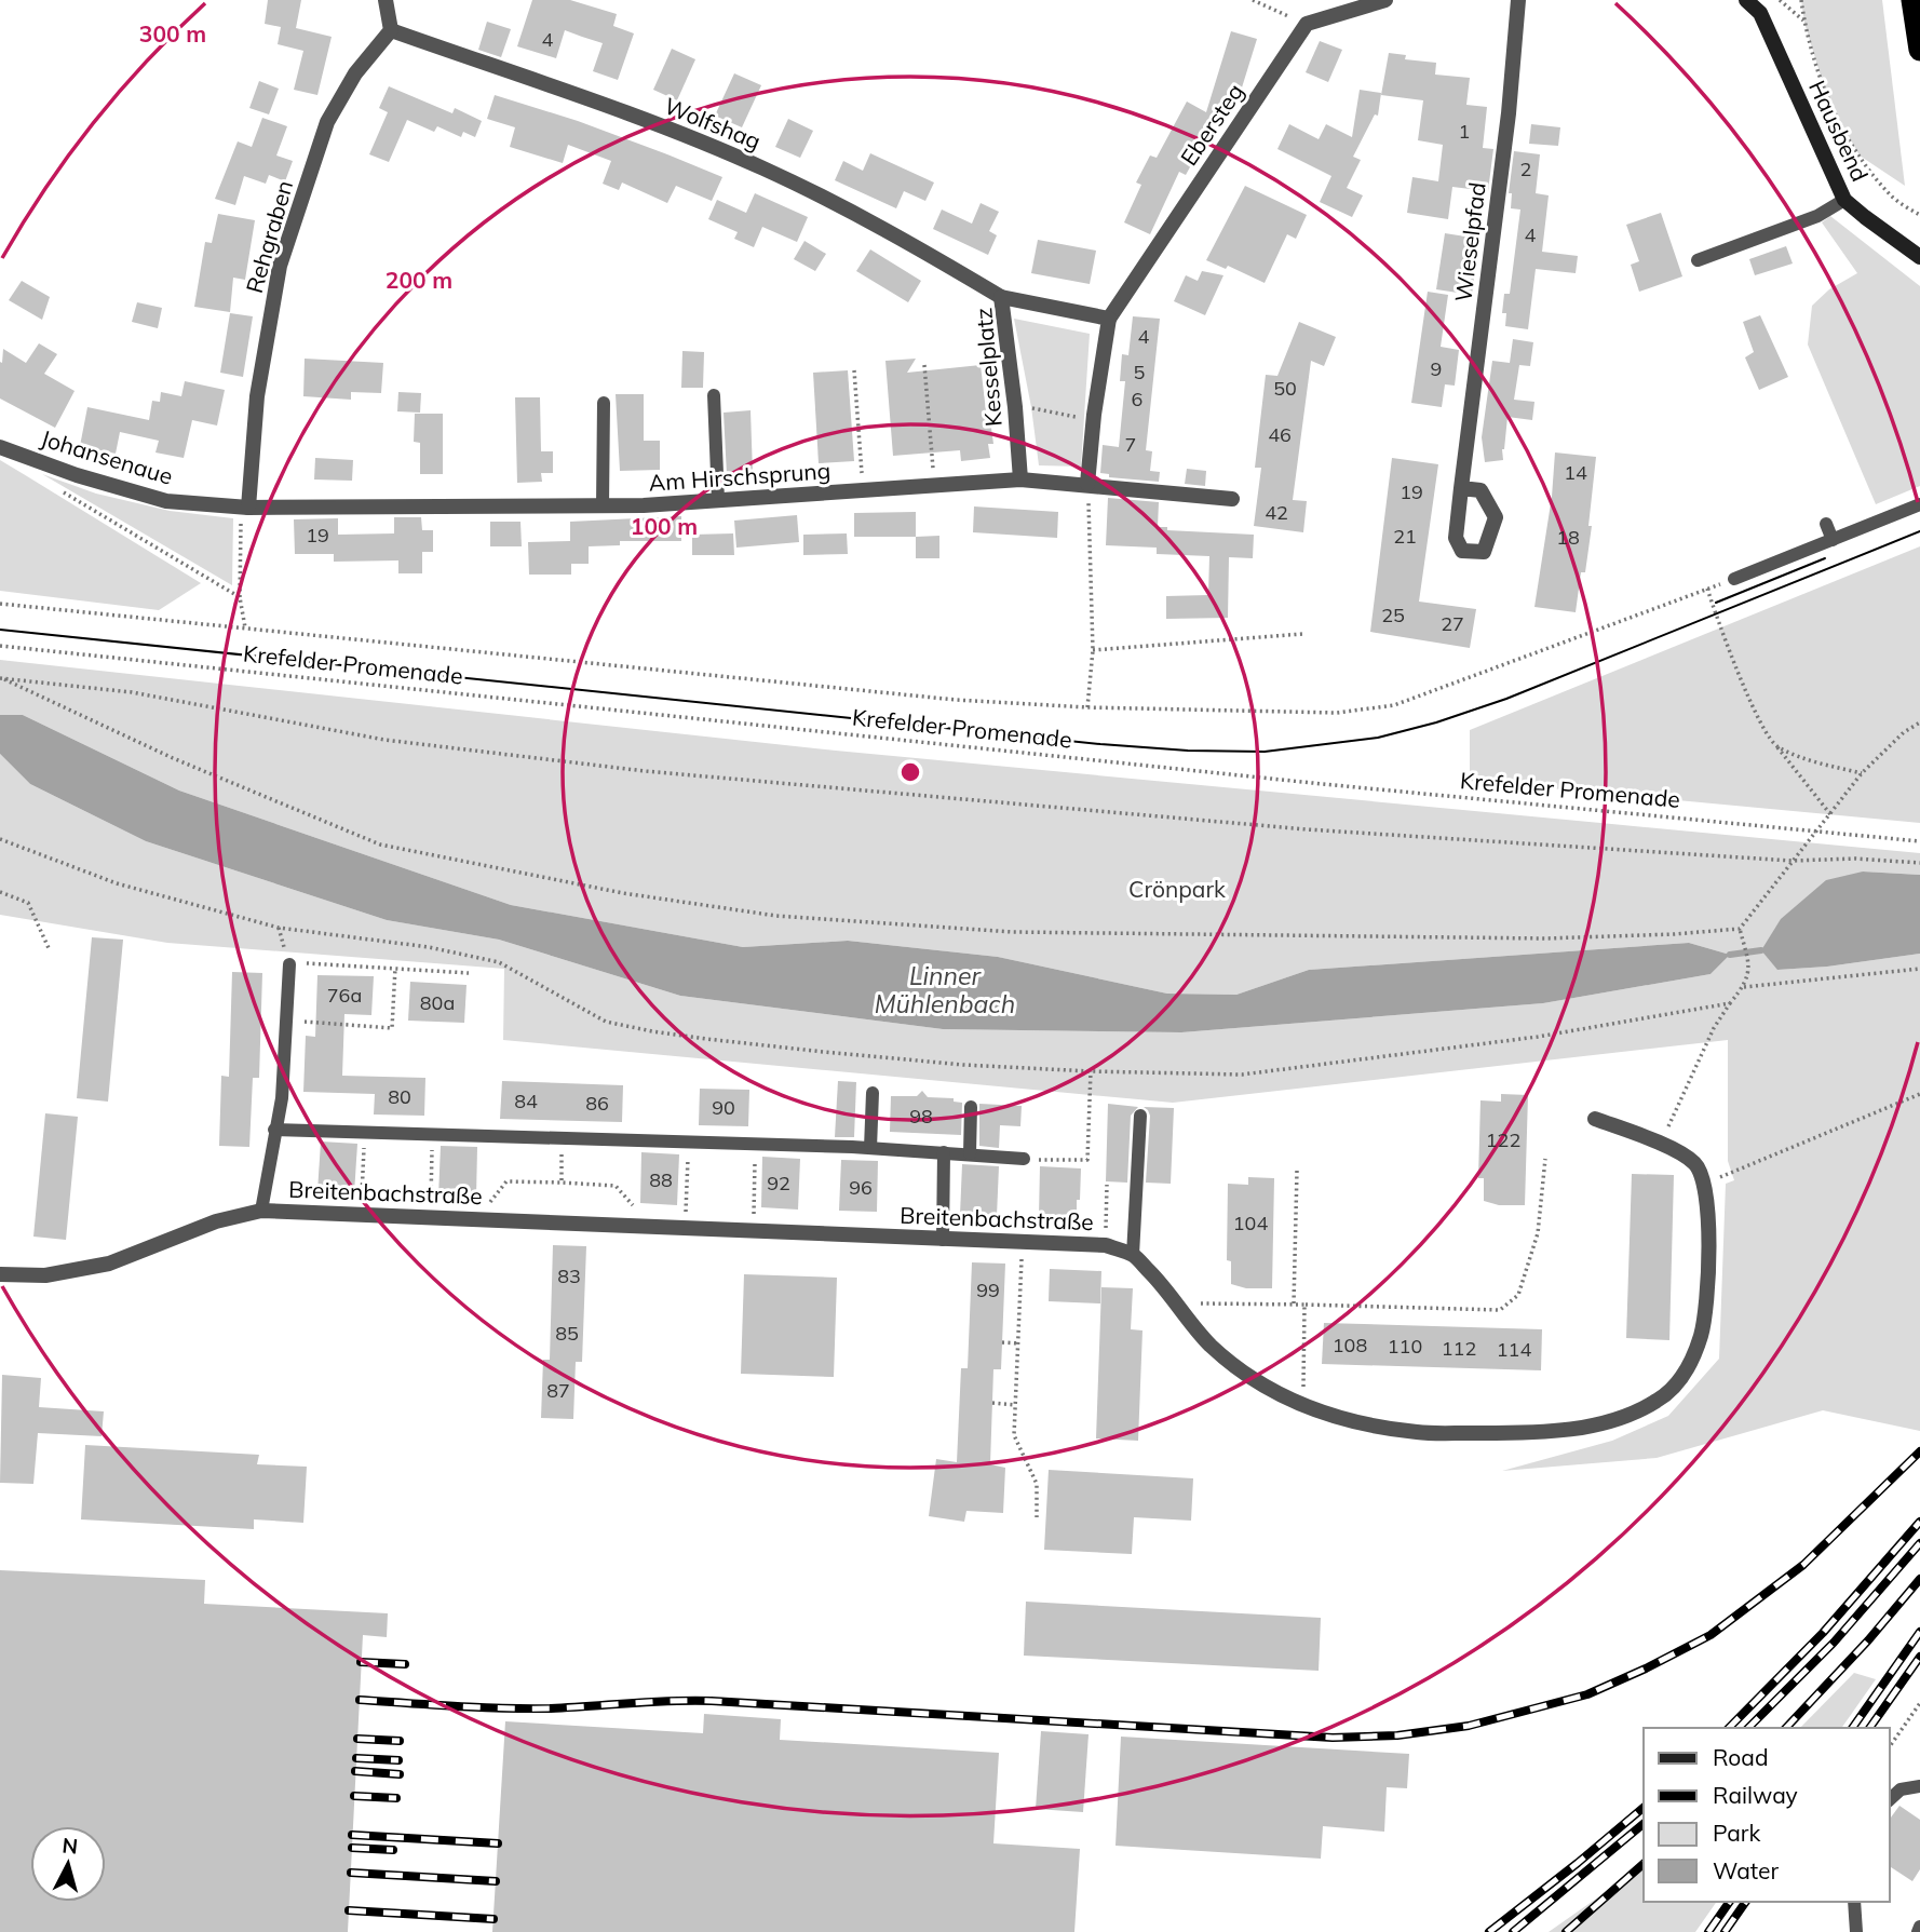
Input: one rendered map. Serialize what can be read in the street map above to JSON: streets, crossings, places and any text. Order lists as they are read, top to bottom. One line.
{"streets":{"main road":["Hausbend"],"street":["Wolfshag","Ebersteg","Rehgraben","Wieselpfad","Kesselplatz","Johansenaue","Am Hirschsprung","Breitenbachstraße"],"path":["Krefelder Promenade"]},"crossings":[["Wolfshag","Rehgraben"],["Wolfshag","Kesselplatz"],["Ebersteg","Kesselplatz"],["Rehgraben","Johansenaue"],["Rehgraben","Am Hirschsprung"],["Kesselplatz","Am Hirschsprung"],["Johansenaue","Am Hirschsprung"]],"water":["Linner Mühlenbach"],"parks":["Crönpark"],"house_numbers":["4","1","2","4","4","9","5","50","6","46","7","14","19","42","19","21","18","25","27","76a","80a","80","84","86","90","98","122","88","92","96","104","83","99","85","108","110","112","114","87"],"legend":["Road","Railway","Park","Water"],"north":"top","rings":["300 m","200 m","100 m"]}
